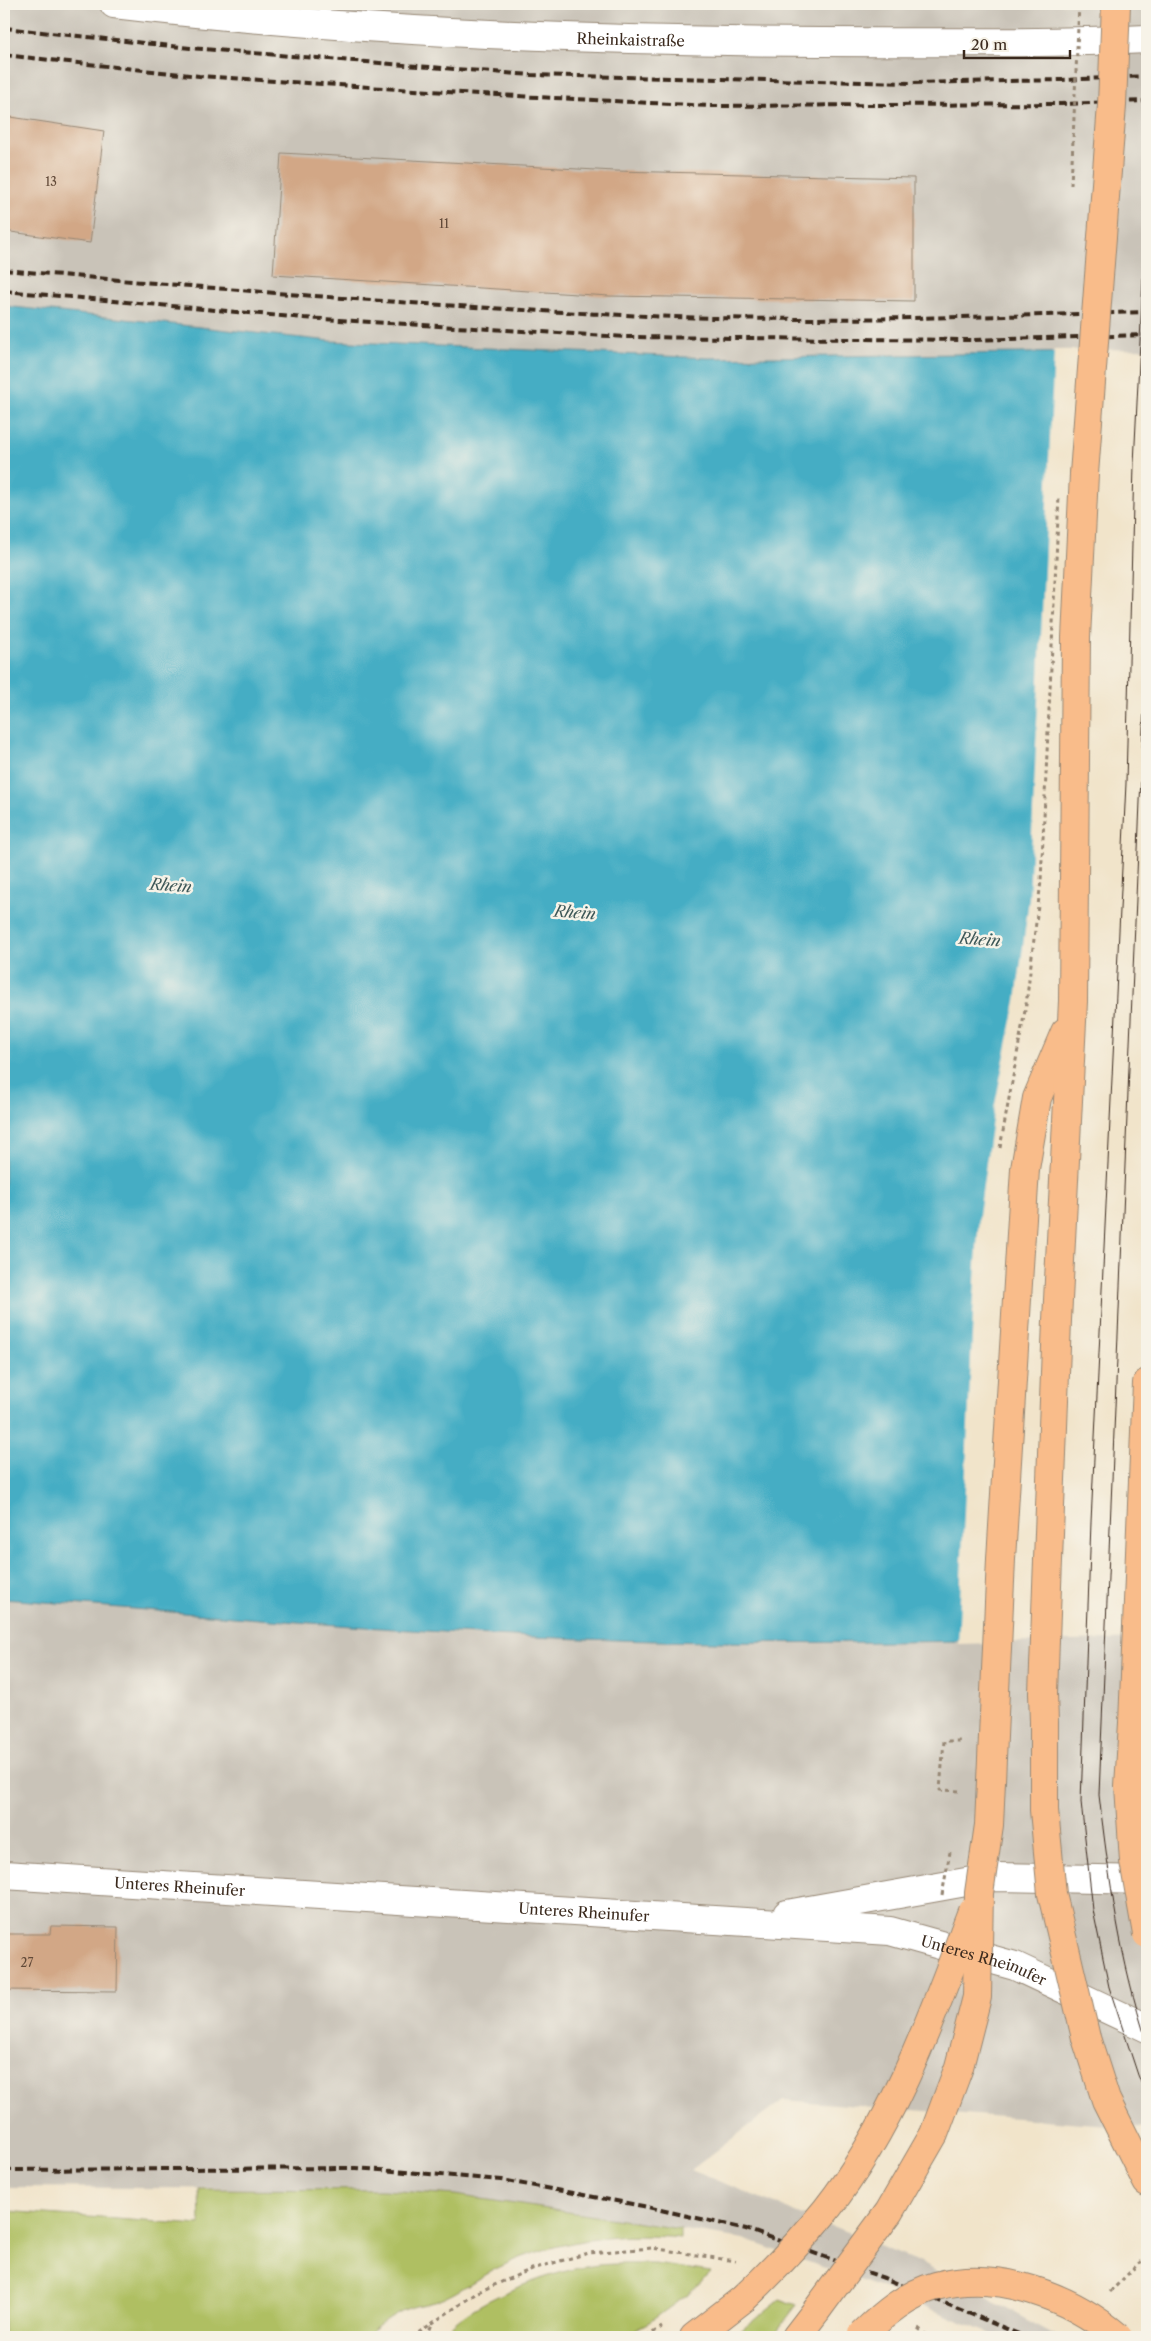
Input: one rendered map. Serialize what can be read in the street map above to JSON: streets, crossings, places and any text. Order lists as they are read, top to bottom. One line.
{"streets":{"street":["Rheinkaistraße","Unteres Rheinufer"]},"water":["Rhein"],"house_numbers":["13","11","27"],"scale_bar":"20 m"}
